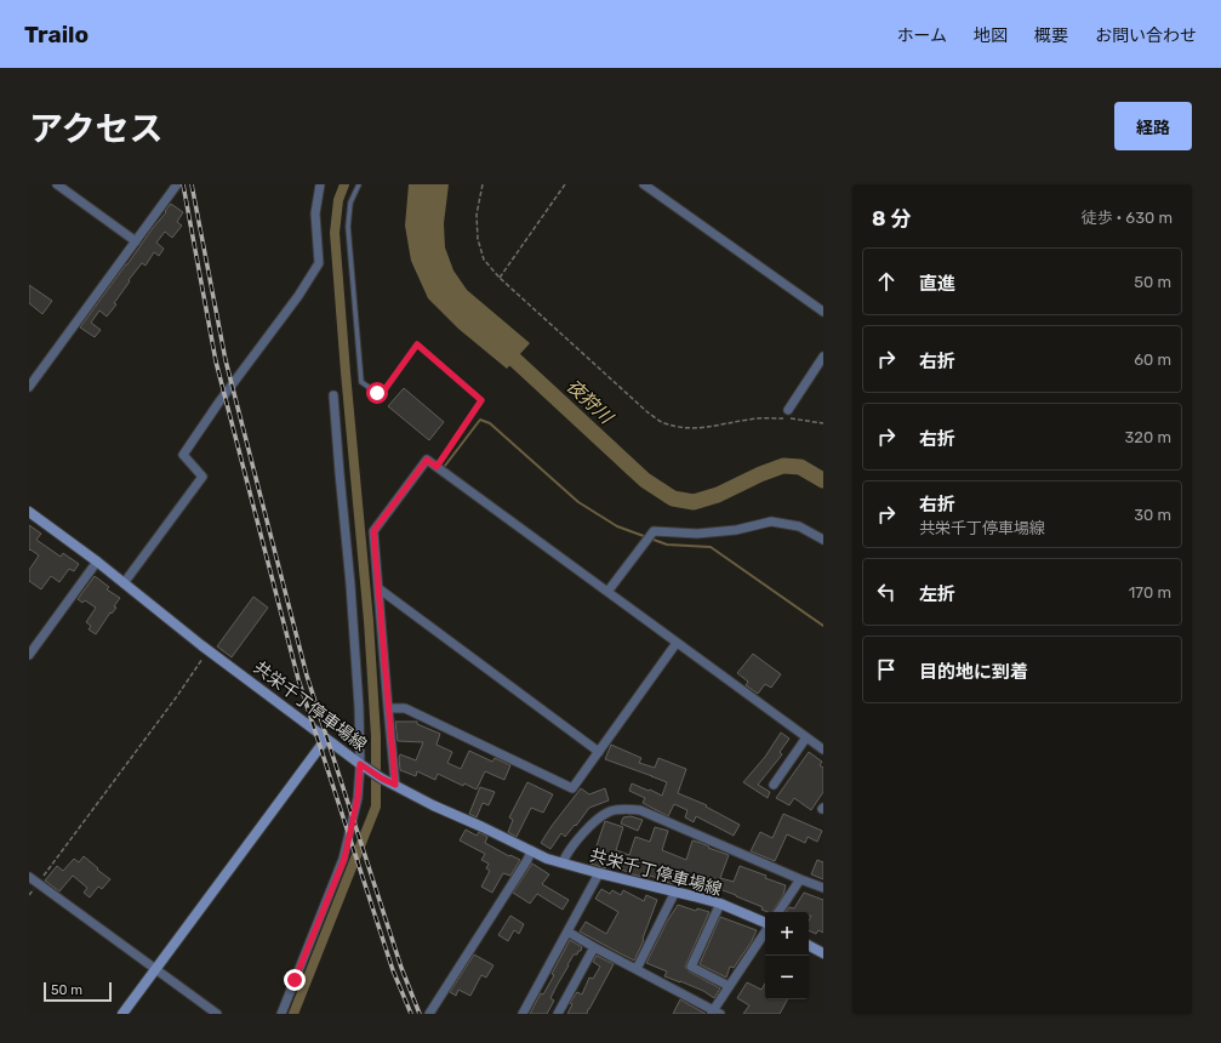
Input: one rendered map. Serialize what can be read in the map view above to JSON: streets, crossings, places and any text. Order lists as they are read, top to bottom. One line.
{"streets":{"main road":["共栄千丁停車場線"]},"water":["夜狩川"],"scale_bar":"50 m","page":{"header":"Trailo","nav":["ホーム","地図","概要","お問い合わせ"],"title":"アクセス","buttons":"経路","heading":["8 分","徒歩 · 630 m"],"list":[["直進","50 m"],["右折","60 m"],["右折","320 m"],["右折","共栄千丁停車場線","30 m"],["左折","170 m"],"目的地に到着"],"map_buttons":["+","−"],"scale":"50 m"}}
